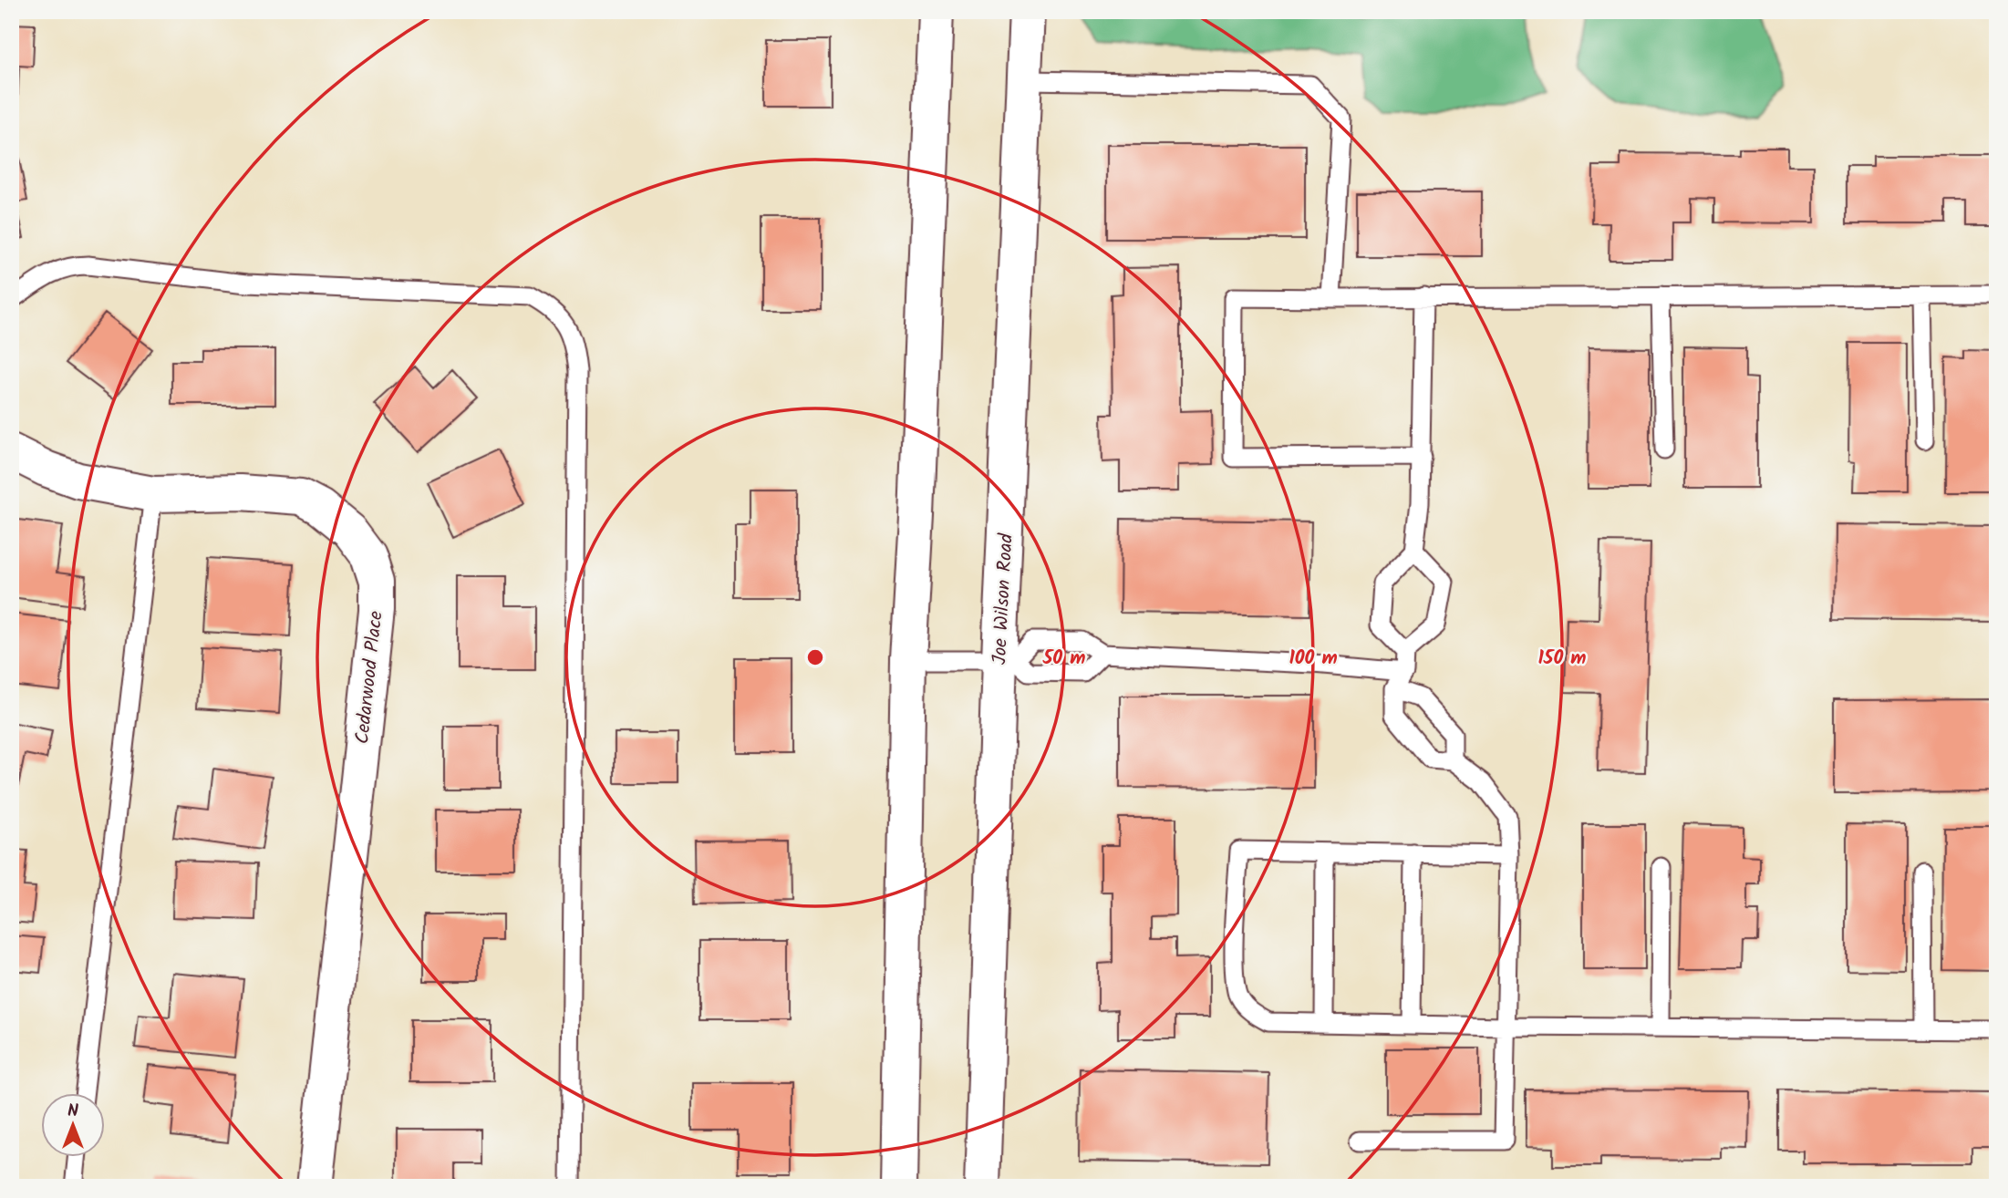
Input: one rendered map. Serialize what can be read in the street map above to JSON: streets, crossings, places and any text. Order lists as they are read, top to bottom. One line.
{"streets":{"main road":["Joe Wilson Road","Cedarwood Place"]},"north":"top","rings":["50 m","100 m","150 m"]}
